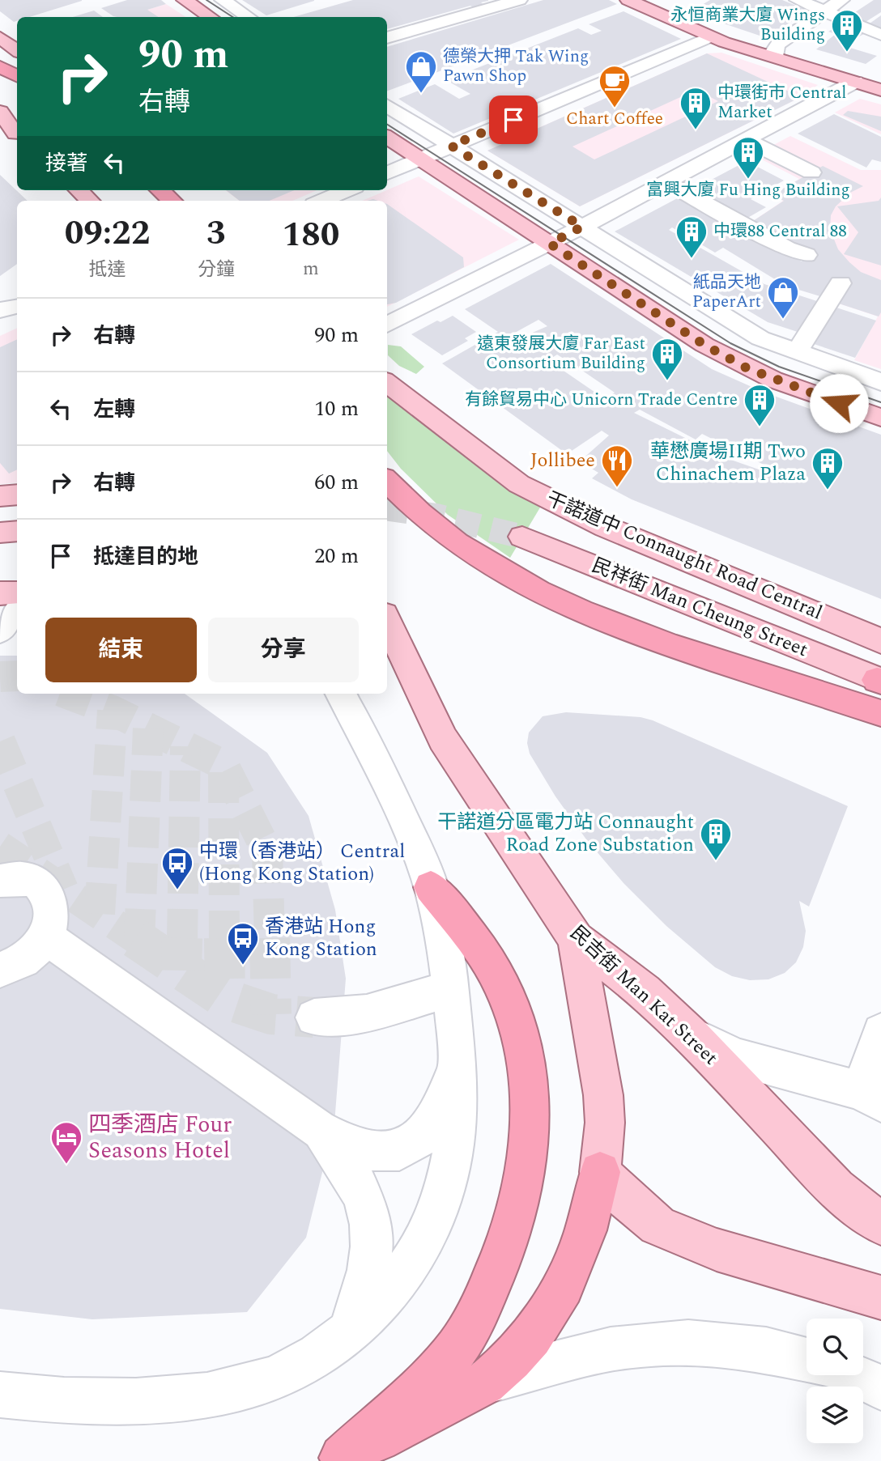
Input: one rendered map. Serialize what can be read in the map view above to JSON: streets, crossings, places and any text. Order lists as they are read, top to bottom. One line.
{"streets":{"main road":["干諾道中 Connaught Road Central","民祥街 Man Cheung Street","民吉街 Man Kat Street"]},"places":{"building":["永恒商業大廈 Wings Building","中環街市 Central Market","富興大廈 Fu Hing Building","中環88 Central 88","遠東發展大廈 Far East Consortium Building","有餘貿易中心 Unicorn Trade Centre","華懋廣場II期 Two Chinachem Plaza","干諾道分區電力站 Connaught Road Zone Substation"],"shop":["德榮大押 Tak Wing Pawn Shop","紙品天地 PaperArt"],"cafe":["Chart Coffee"],"restaurant":["Jollibee"],"bus stop":["中環（香港站） Central (Hong Kong Station)","香港站 Hong Kong Station"],"hotel":["四季酒店 Four Seasons Hotel"]},"page":{"turn":["90 m","右轉"],"then":"接著","eta":["09:22","抵達","3","分鐘","180","m"],"list":[{"name":"右轉","value":"90 m"},{"name":"左轉","value":"10 m"},{"name":"右轉","value":"60 m"},{"name":"抵達目的地","value":"20 m"}],"buttons":["結束","分享"]}}
